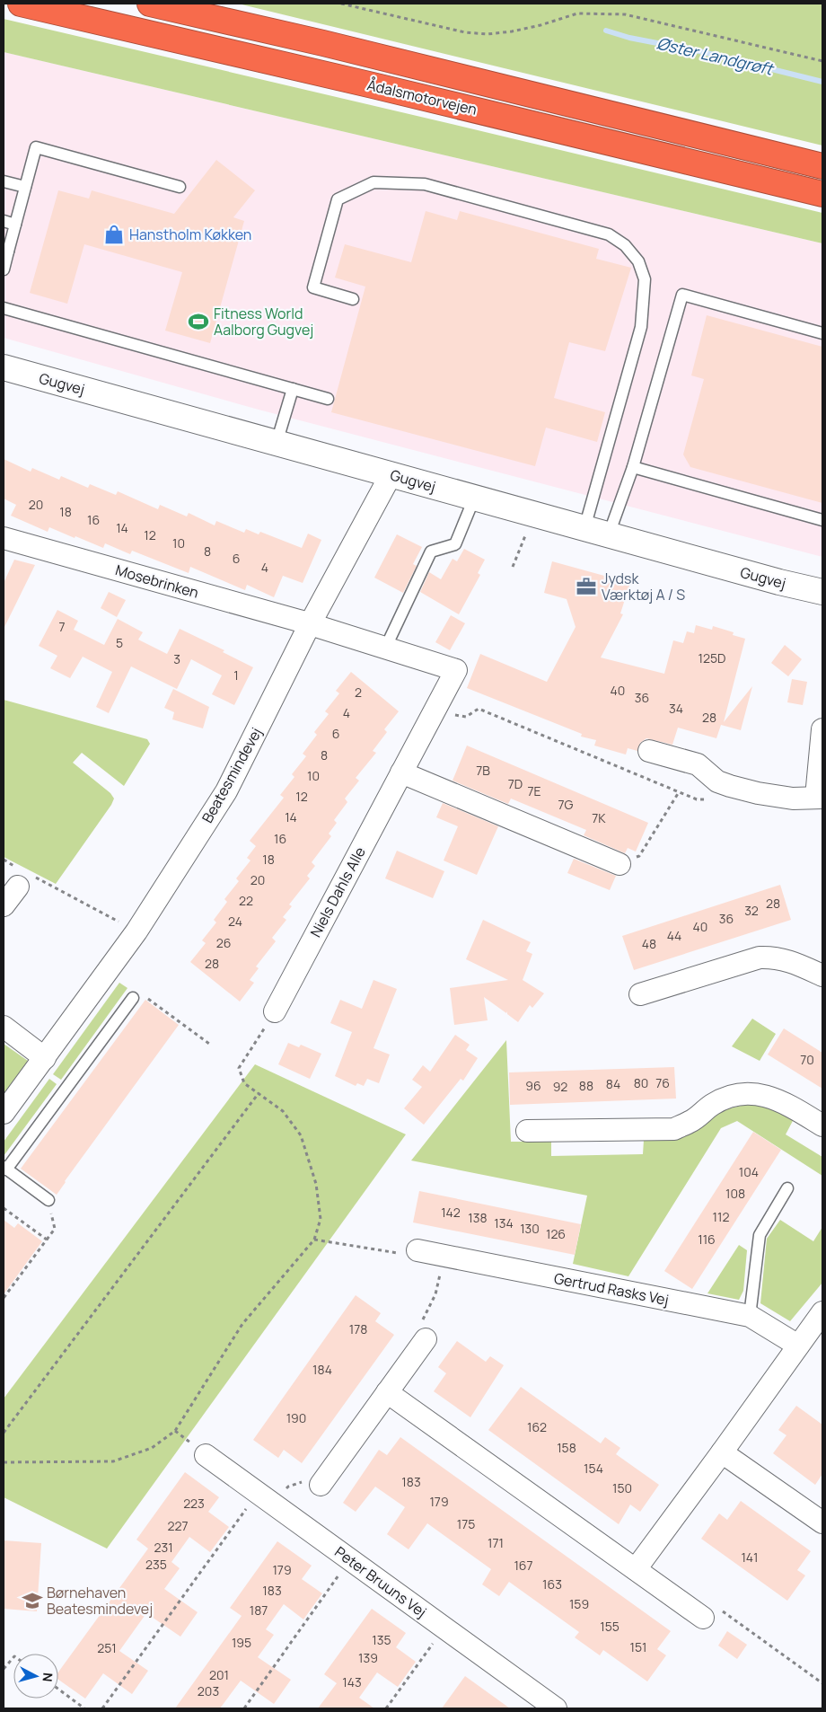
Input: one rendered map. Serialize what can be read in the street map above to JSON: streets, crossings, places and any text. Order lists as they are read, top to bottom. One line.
{"streets":{"highway":["Ådalsmotorvejen"],"street":["Gugvej","Mosebrinken","Beatesmindevej","Niels Dahls Alle","Gertrud Rasks Vej","Peter Bruuns Vej"]},"crossings":[["Gugvej","Beatesmindevej"],["Mosebrinken","Beatesmindevej"],["Mosebrinken","Niels Dahls Alle"],["Beatesmindevej","Niels Dahls Alle"]],"water":["Øster Landgrøft"],"places":{"shop":["Hanstholm Køkken"],"sports":["Fitness World Aalborg Gugvej"],"office":["Jydsk Værktøj A / S"],"school or university":["Børnehaven Beatesmindevej"]},"house_numbers":["20","18","16","14","12","10","8","6","4","7","5","125D","3","1","40","2","36","34","4","28","6","8","7B","10","7D","7E","12","7G","14","7K","16","18","20","22","28","32","36","24","40","44","26","48","28","70","80","76","84","96","88","92","104","108","142","112","138","134","130","126","116","178","184","190","162","158","154","183","150","179","223","175","227","171","231","141","235","167","179","163","183","159","187","155","135","195","151","251","139","201","143","203"],"north":"right"}
